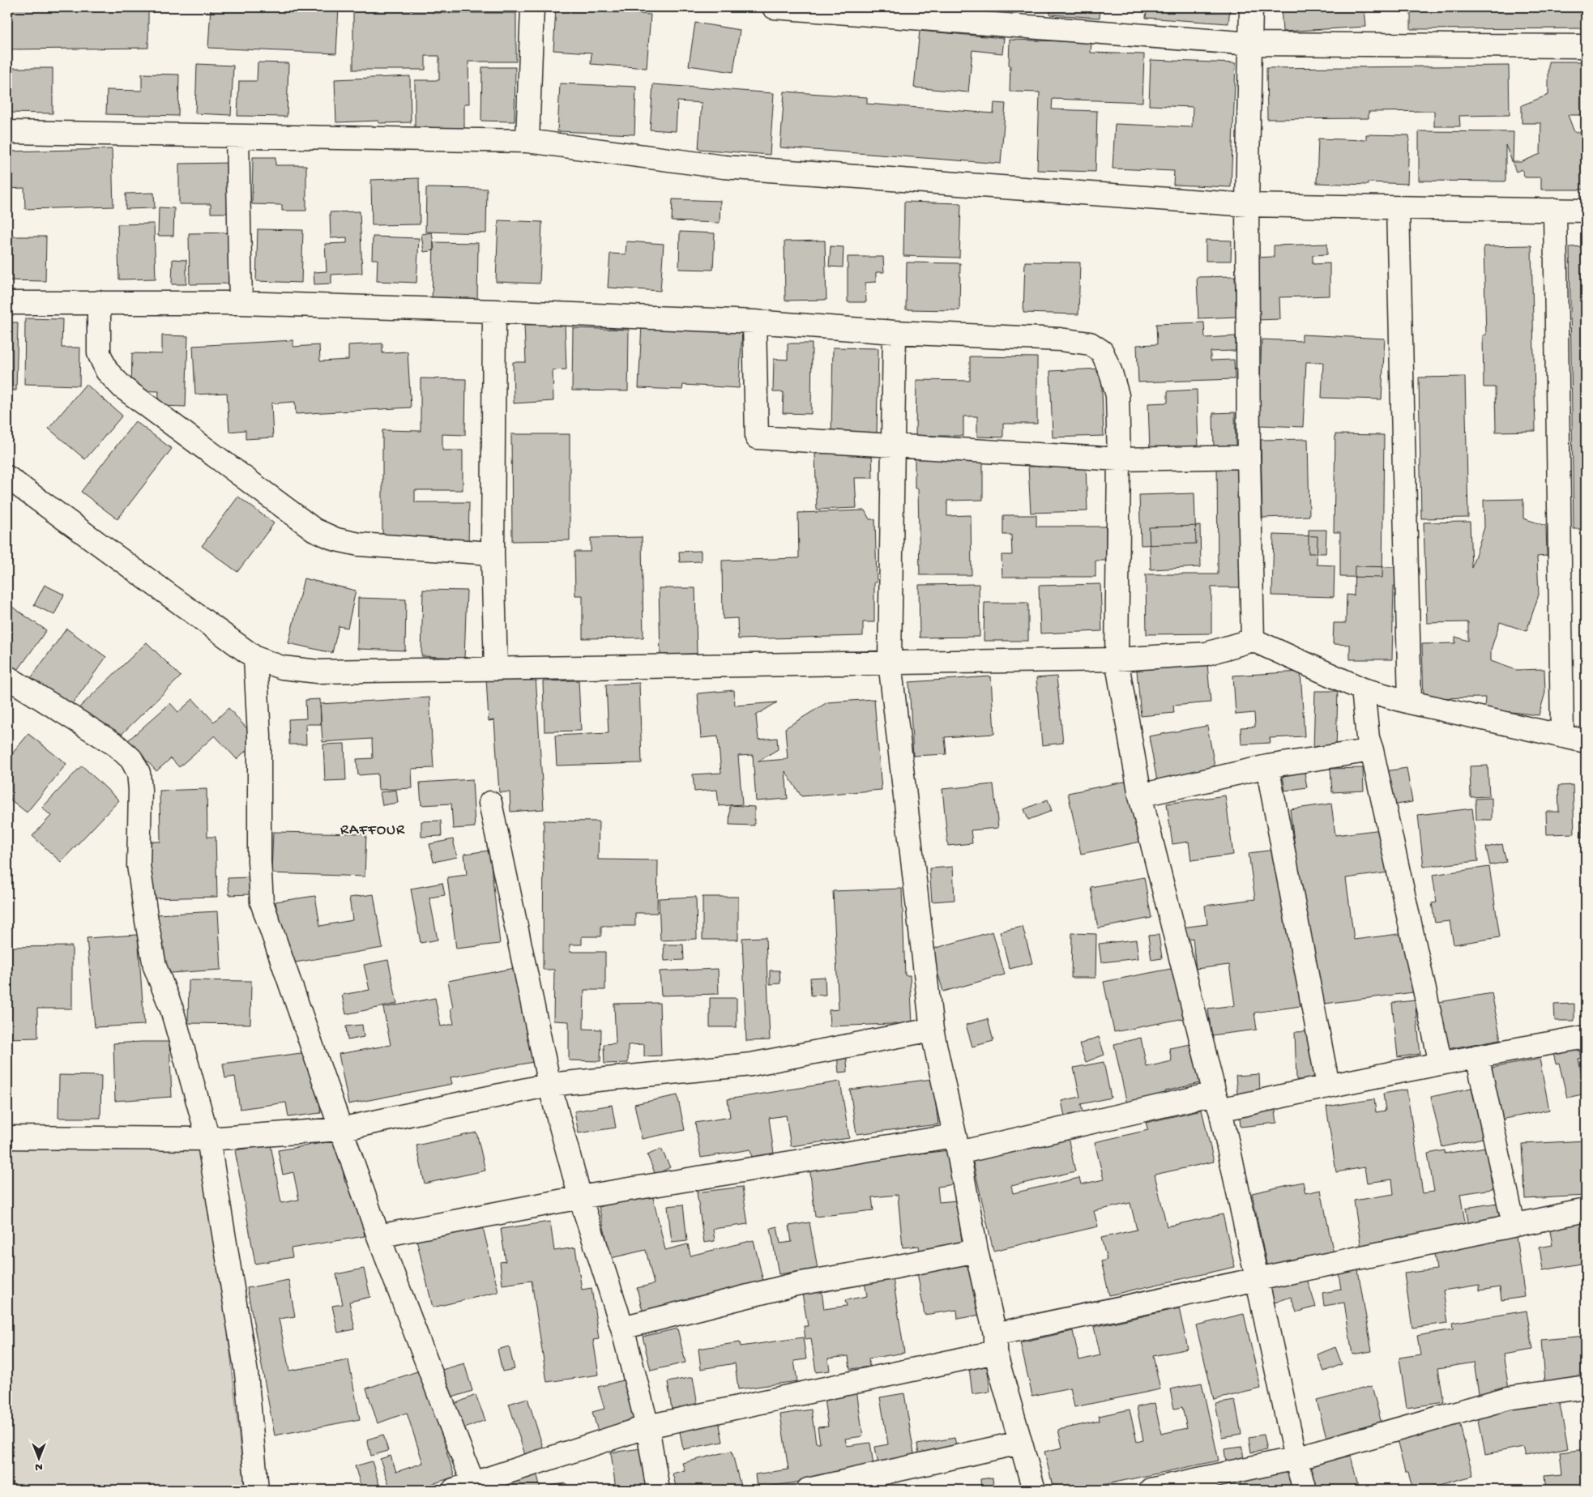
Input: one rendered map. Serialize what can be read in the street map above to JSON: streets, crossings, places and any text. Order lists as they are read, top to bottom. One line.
{"districts":["RAFFOUR"],"north":"bottom"}
